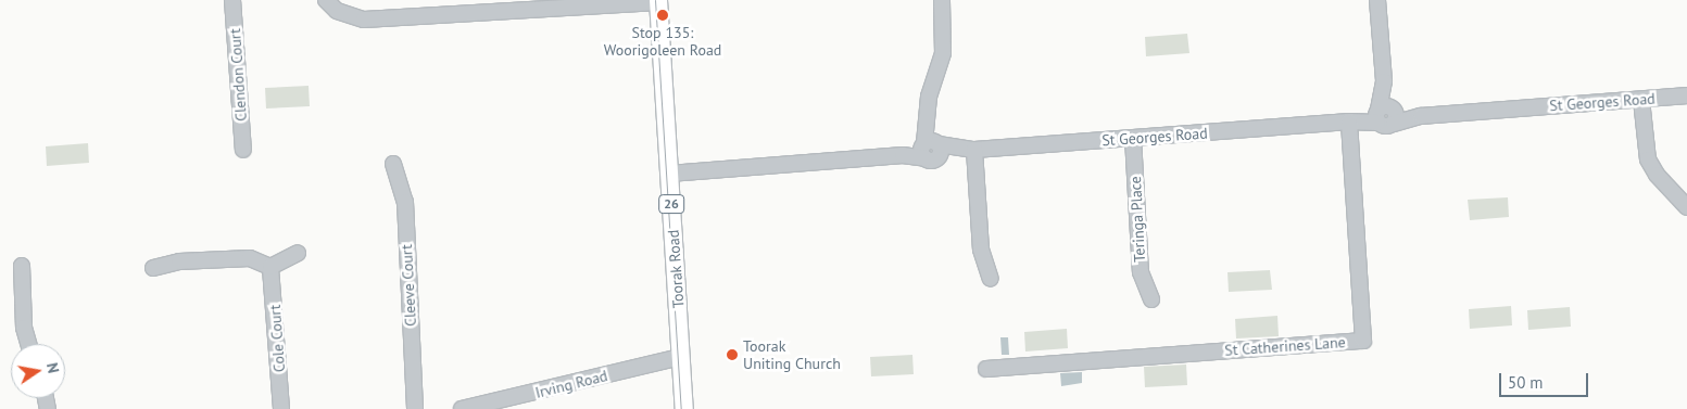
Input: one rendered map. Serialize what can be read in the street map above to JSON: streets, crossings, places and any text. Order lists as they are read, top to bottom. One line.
{"streets":{"main road":["26","Toorak Road"],"street":["Clendon Court","St Georges Road","Teringa Place","Cleeve Court","Cole Court","St Catherines Lane","Irving Road"]},"crossings":[["St Georges Road","Teringa Place"],["St Georges Road","Toorak Road"],["St Georges Road","St Catherines Lane"],["Toorak Road","Irving Road"]],"places":["Stop 135: Woorigoleen Road","Toorak Uniting Church"],"scale_bar":"50 m","north":"right"}
